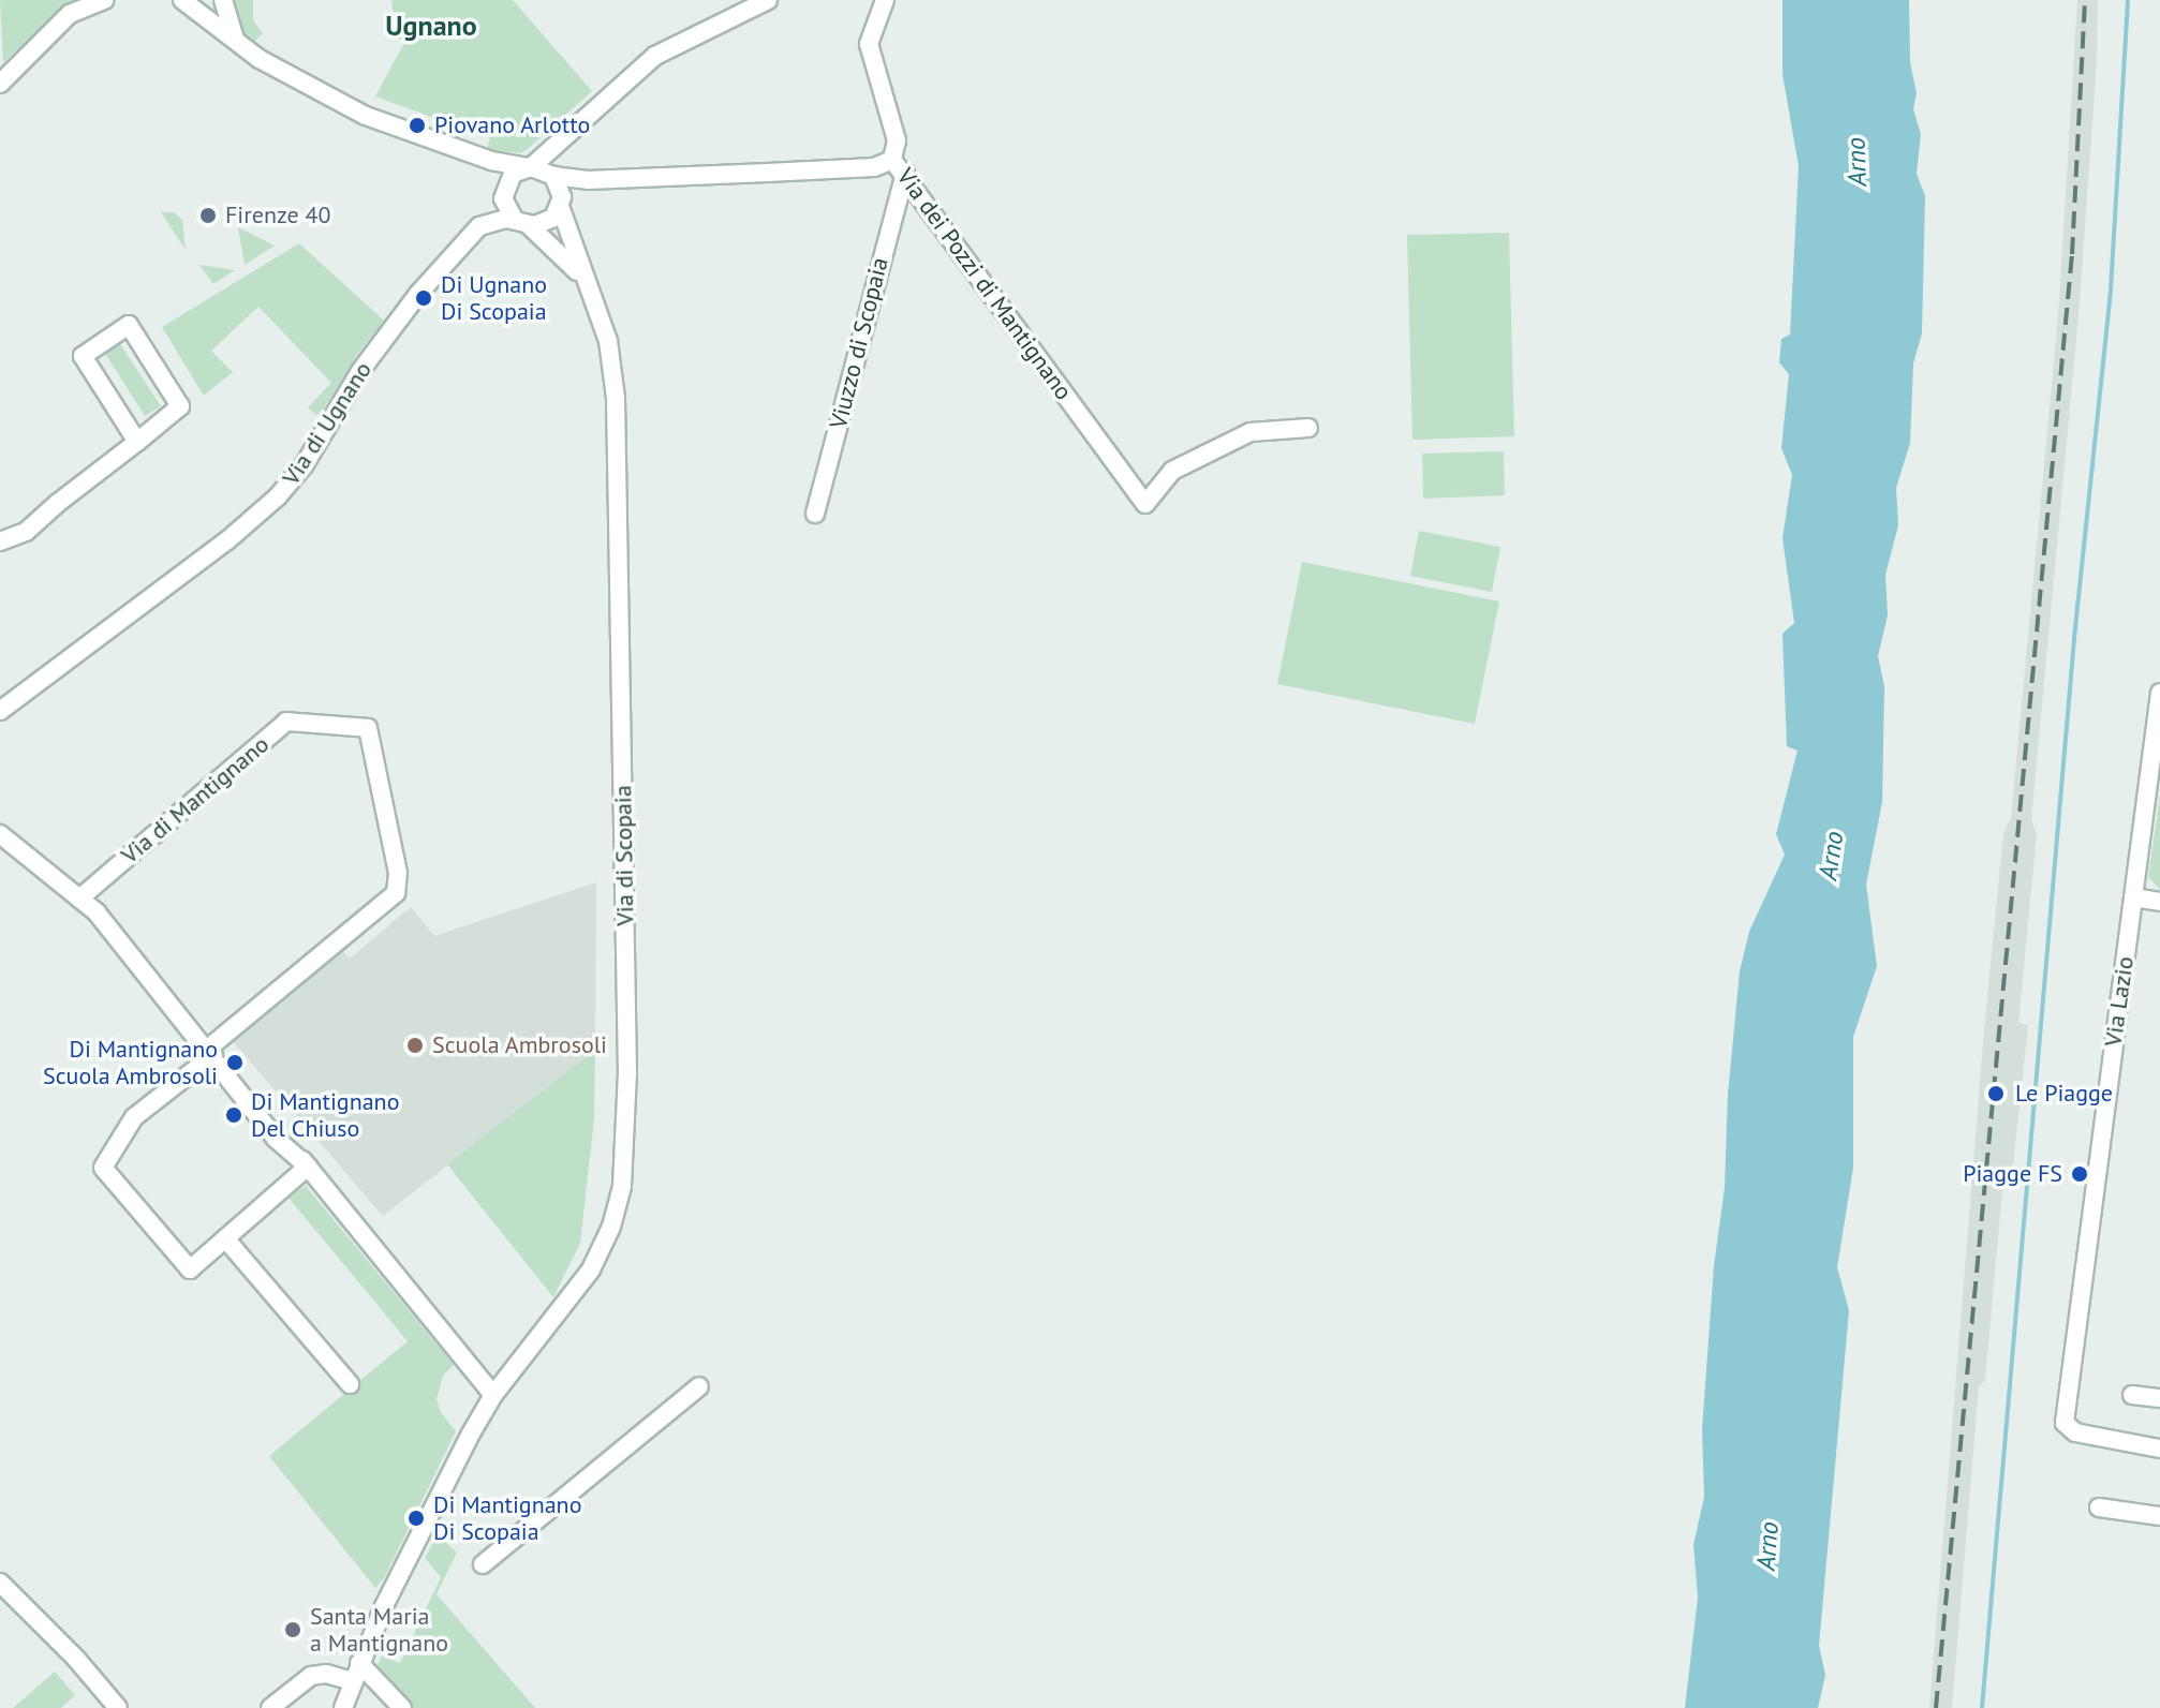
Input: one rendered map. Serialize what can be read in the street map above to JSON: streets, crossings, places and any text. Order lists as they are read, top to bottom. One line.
{"streets":{"street":["Via dei Pozzi di Mantignano","Viuzzo di Scopaia","Via di Ugnano","Via di Mantignano","Via di Scopaia","Via Lazio"]},"crossings":[["Via dei Pozzi di Mantignano","Viuzzo di Scopaia"],["Via dei Pozzi di Mantignano","Via di Ugnano"],["Via dei Pozzi di Mantignano","Via di Scopaia"],["Via di Ugnano","Via di Scopaia"]],"districts":["Ugnano"],"water":["Arno"],"places":["Piovano Arlotto","Firenze 40","Di Ugnano Di Scopaia","Scuola Ambrosoli","Di Mantignano Scuola Ambrosoli","Le Piagge","Di Mantignano Del Chiuso","Piagge FS","Di Mantignano Di Scopaia","Santa Maria a Mantignano"]}
